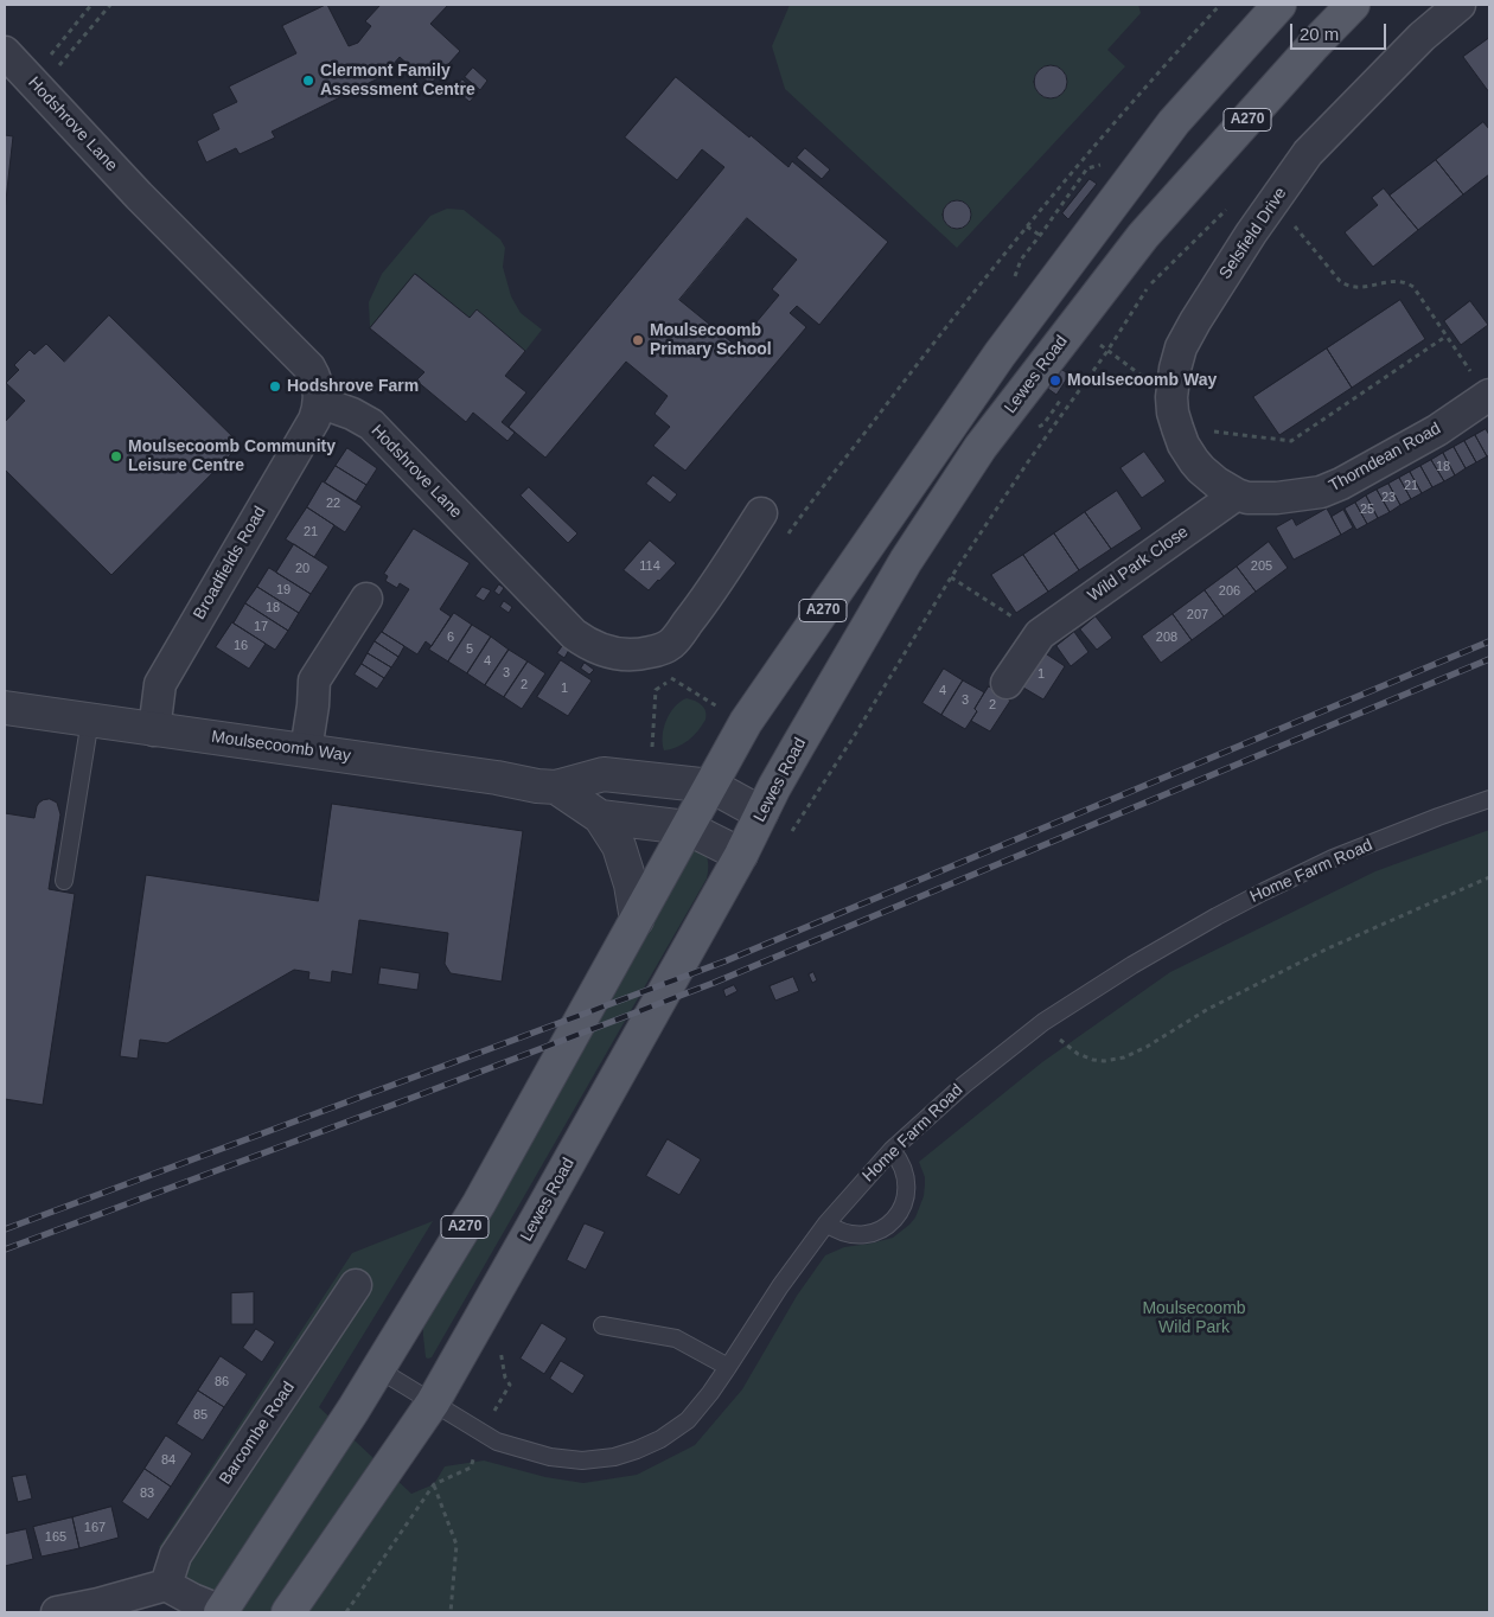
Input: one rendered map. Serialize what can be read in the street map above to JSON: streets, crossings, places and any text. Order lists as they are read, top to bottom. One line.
{"streets":{"main road":["A270","Lewes Road"],"street":["Hodshrove Lane","Selsfield Drive","Thorndean Road","Broadfields Road","Wild Park Close","Moulsecoomb Way","Barcombe Road"],"lane":["Home Farm Road"]},"crossings":[["A270","Moulsecoomb Way"],["A270","Home Farm Road"],["Hodshrove Lane","Broadfields Road"],["Selsfield Drive","Thorndean Road"],["Selsfield Drive","Wild Park Close"],["Lewes Road","Moulsecoomb Way"],["Lewes Road","Home Farm Road"],["Thorndean Road","Wild Park Close"],["Broadfields Road","Moulsecoomb Way"]],"parks":["Moulsecoomb Wild Park"],"places":["Clermont Family Assessment Centre","Moulsecoomb Primary School","Moulsecoomb Way","Hodshrove Farm","Moulsecoomb Community Leisure Centre"],"house_numbers":["18","21","23","22","25","21","114","205","20","19","206","18","207","17","6","208","16","5","4","3","1","2","1","4","3","2","86","85","84","83","167","165"],"scale_bar":"20 m"}
